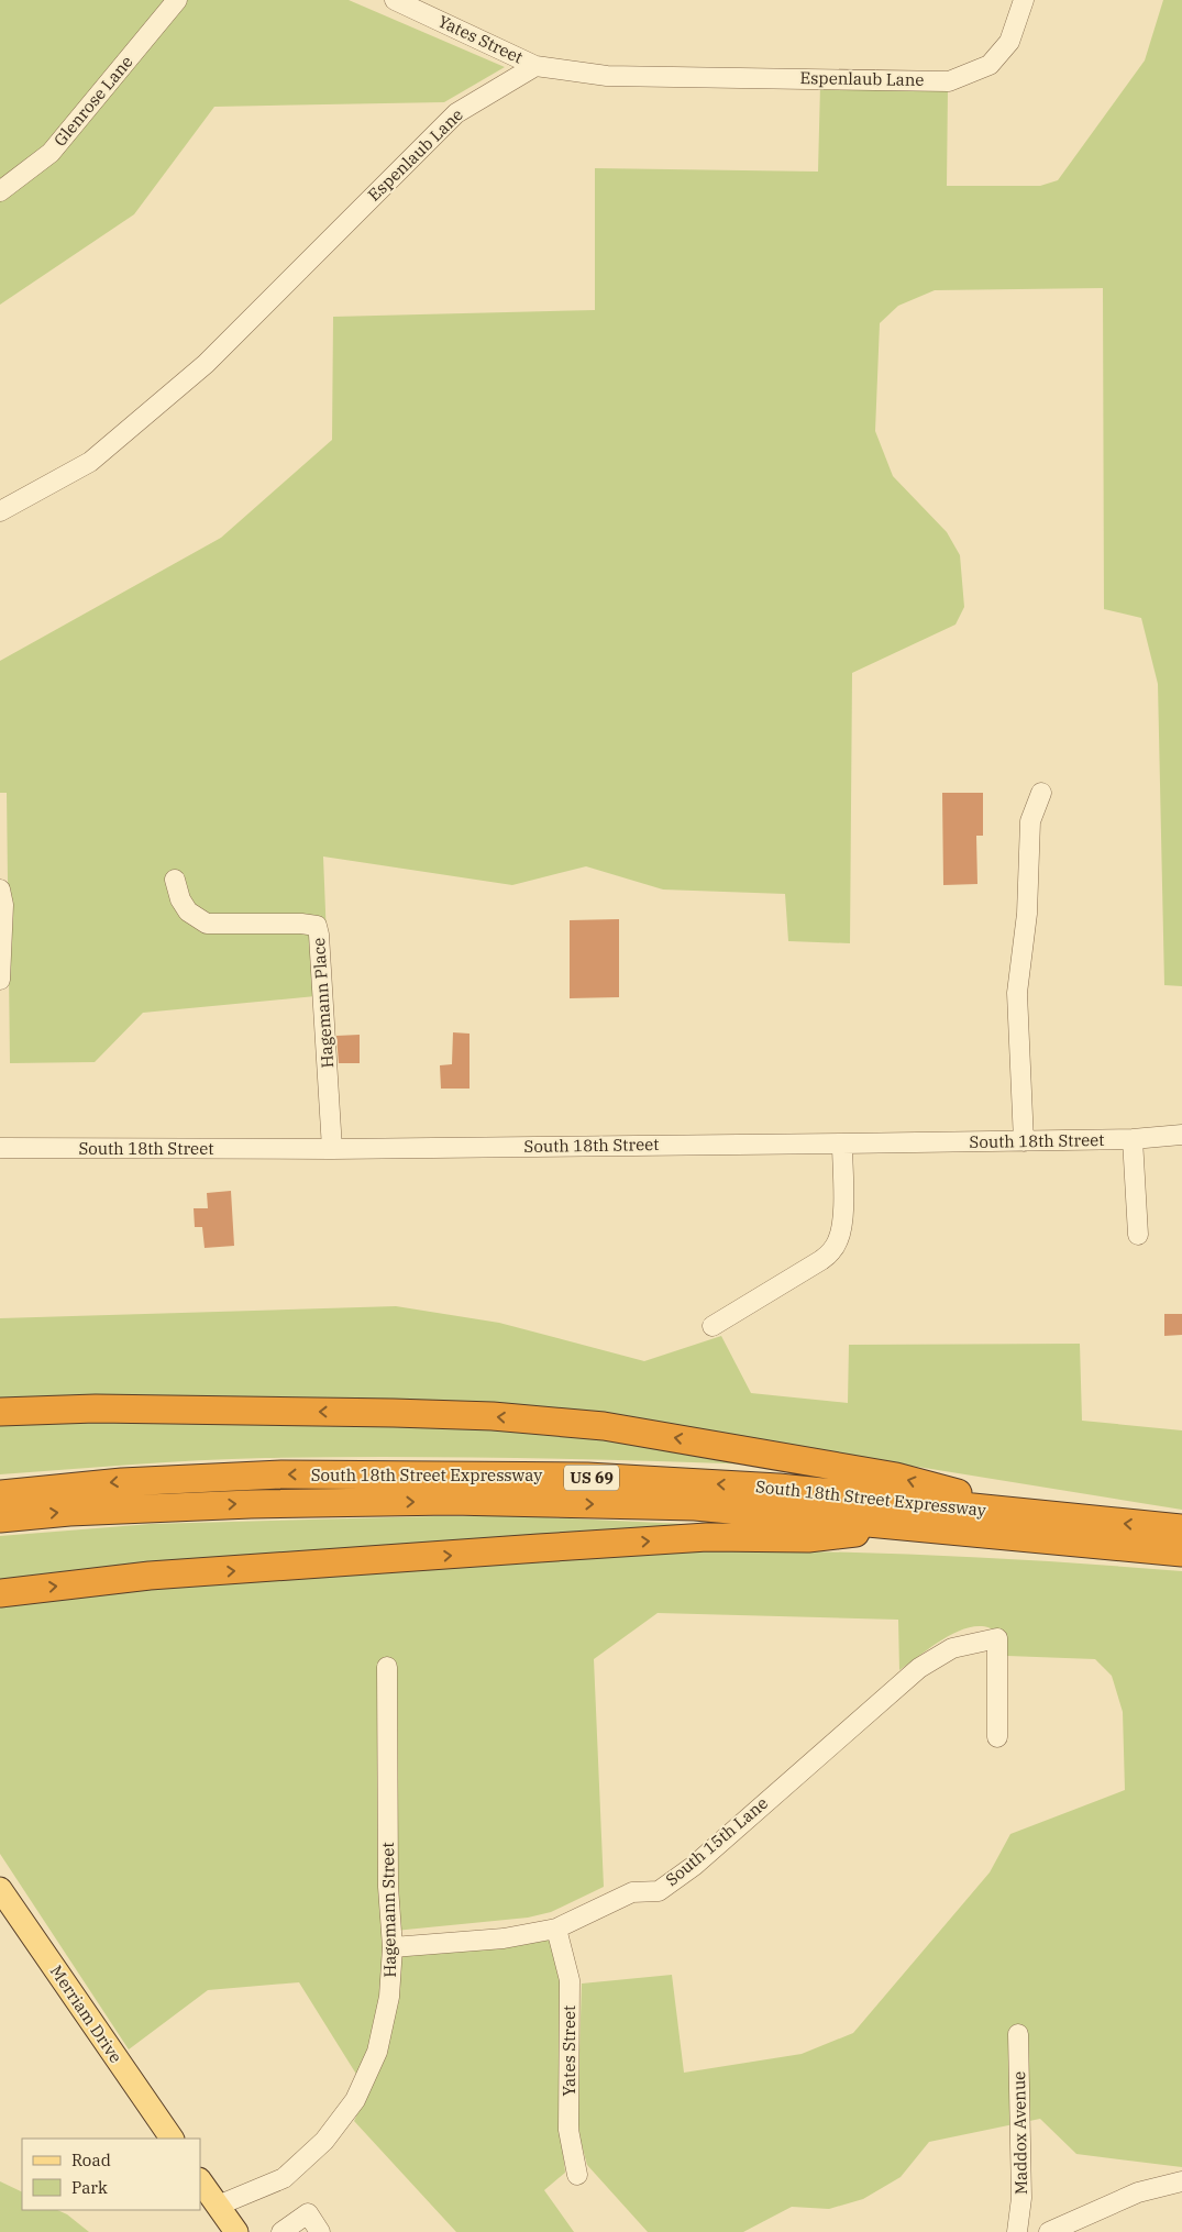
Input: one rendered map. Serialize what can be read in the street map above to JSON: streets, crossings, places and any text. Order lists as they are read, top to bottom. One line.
{"streets":{"highway":["South 18th Street Expressway","US 69"],"main road":["Merriam Drive"],"street":["Yates Street","Espenlaub Lane","Glenrose Lane","Hagemann Place","South 18th Street","South 15th Lane","Hagemann Street","Maddox Avenue"]},"crossings":[["Yates Street","Espenlaub Lane"],["Yates Street","South 15th Lane"],["Hagemann Place","South 18th Street"],["South 15th Lane","Hagemann Street"]],"legend":["Road","Park"]}
